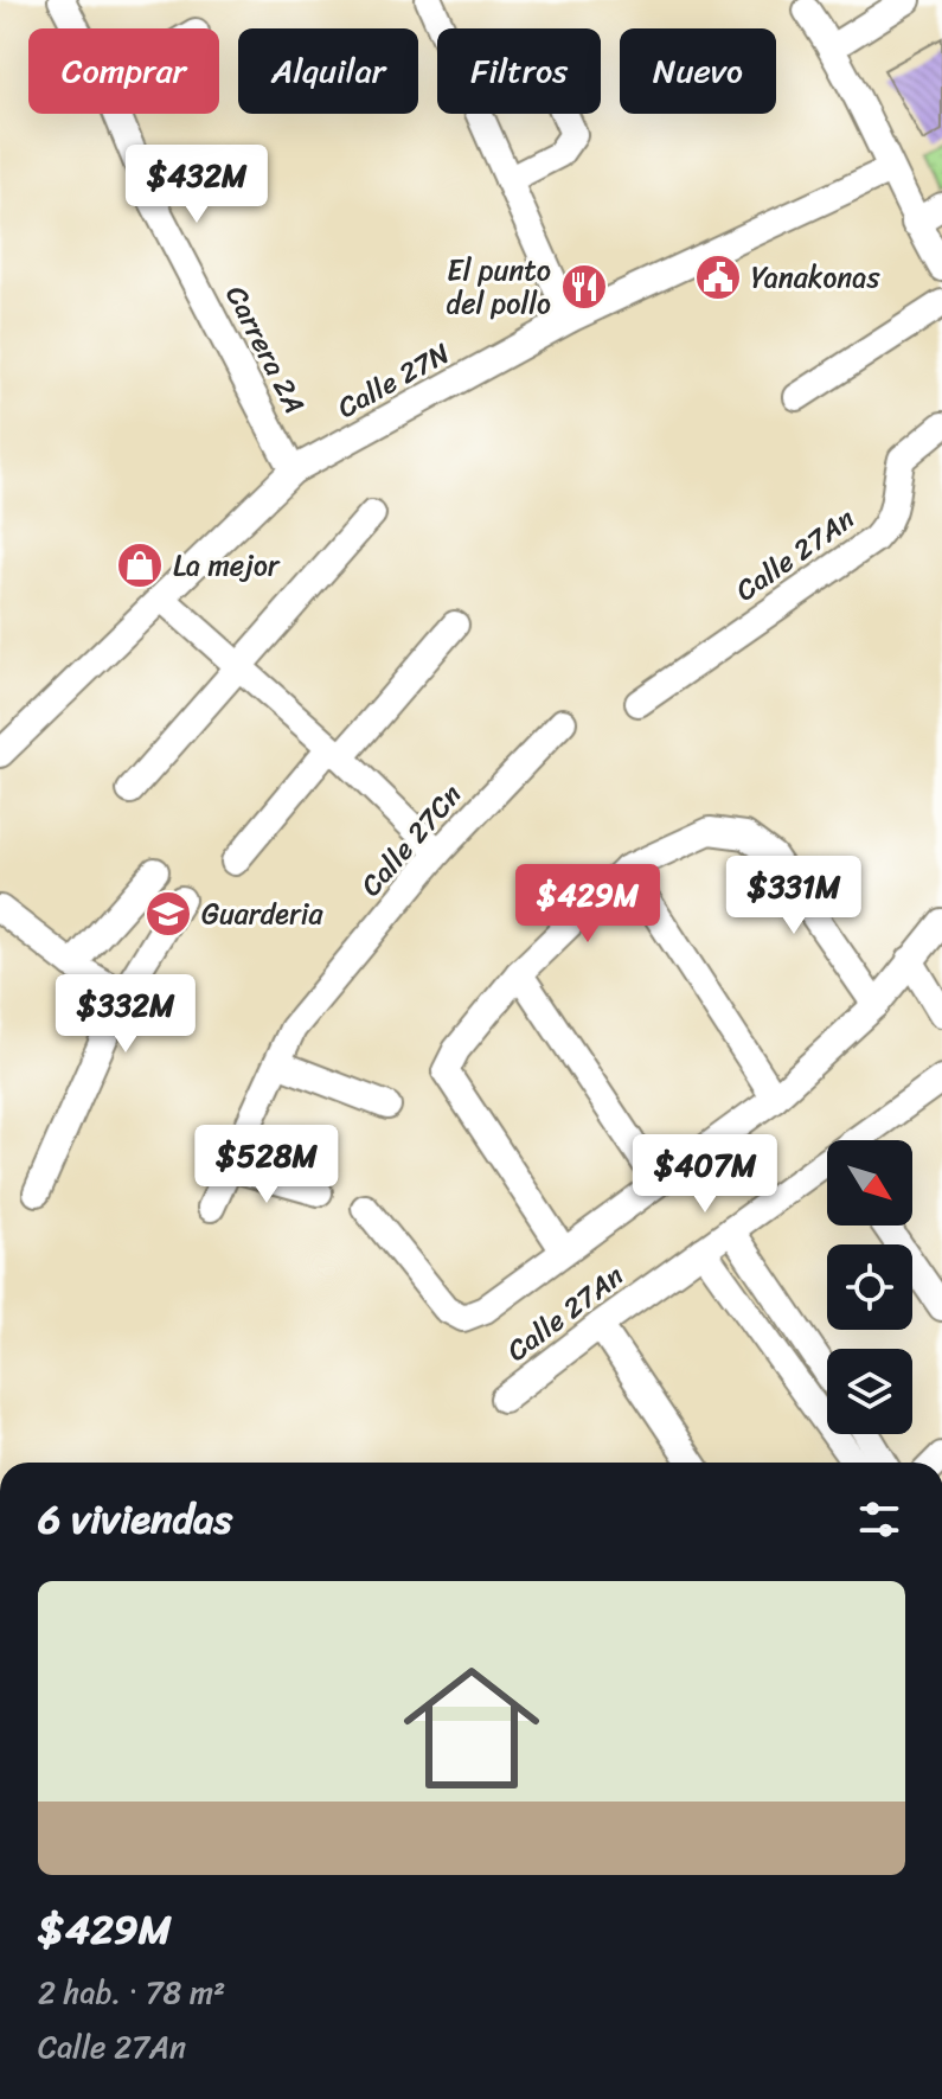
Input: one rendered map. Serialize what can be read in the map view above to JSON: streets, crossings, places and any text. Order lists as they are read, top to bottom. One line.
{"streets":{"street":["Carrera 2A","Calle 27N","Calle 27An","Calle 27Cn"]},"crossings":[["Carrera 2A","Calle 27N"]],"places":{"public building":["Yanakonas"],"restaurant":["El punto del pollo"],"shop":["La mejor"],"school or university":["Guarderia"]},"north":"bottom right","page":{"chip":["Comprar","Alquilar","Filtros","Nuevo"],"price":["$432M","$331M","$429M","$332M","$528M","$407M"],"heading":"6 viviendas","list":[{"name":"$429M","note":"2 hab. · 78 m² · Calle 27An"}]}}
